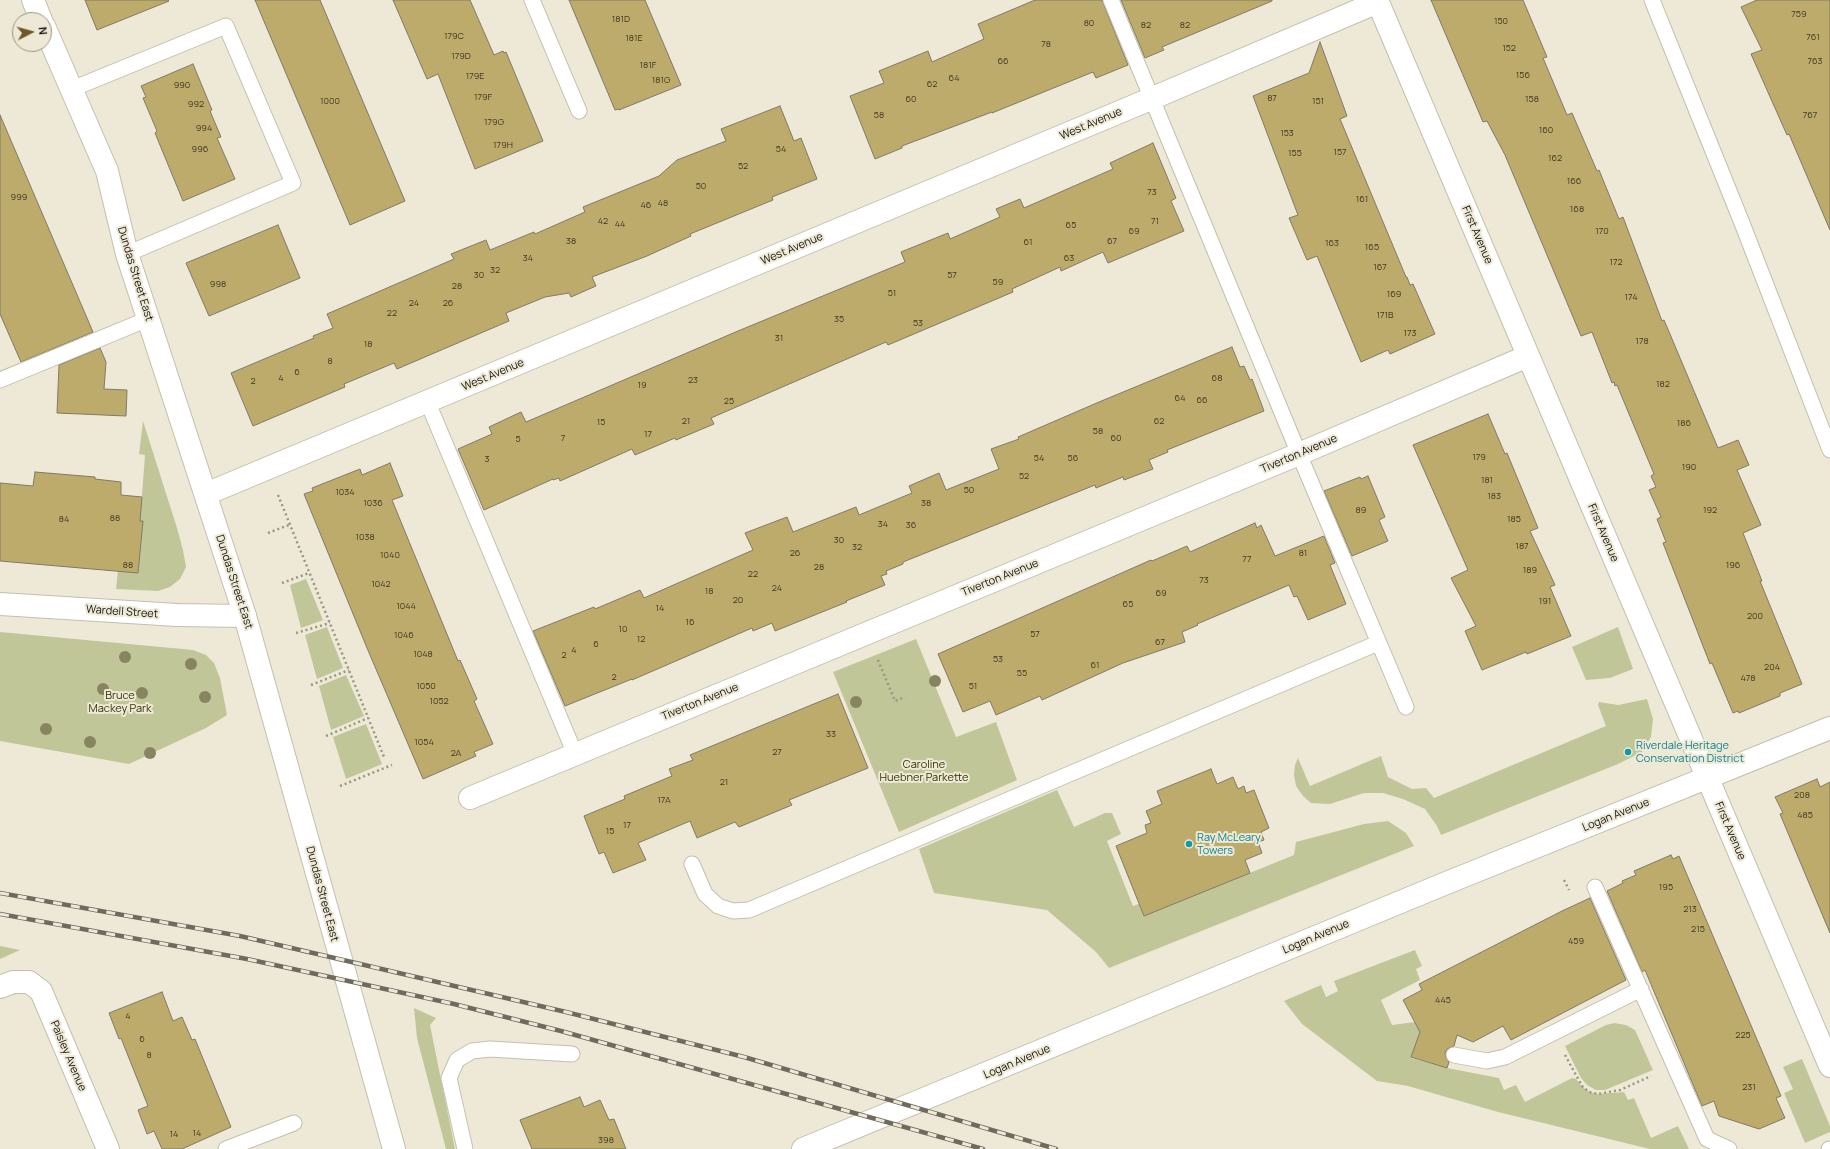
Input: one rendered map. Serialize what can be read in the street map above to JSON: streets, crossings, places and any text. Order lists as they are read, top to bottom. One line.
{"streets":{"street":["West Avenue","First Avenue","Dundas Street East","Tiverton Avenue","Wardell Street","Logan Avenue","Paisley Avenue"]},"crossings":[["West Avenue","First Avenue"],["West Avenue","Dundas Street East"],["First Avenue","Tiverton Avenue"],["First Avenue","Logan Avenue"],["Dundas Street East","Wardell Street"]],"parks":["Bruce Mackey Park","Caroline Huebner Parkette"],"places":["Riverdale Heritage Conservation District","Ray McLeary Towers"],"house_numbers":["759","181D","150","80","82","82","179C","761","181E","78","152","179D","66","763","181F","156","179E","64","181G","62","990","179F","87","60","158","1000","151","992","58","767","179G","994","160","153","179H","996","54","157","155","162","52","166","50","73","999","161","48","46","168","42","71","44","65","69","170","38","67","61","163","165","34","63","172","167","32","30","57","59","998","28","51","169","174","24","26","22","171B","35","53","173","31","178","18","8","6","4","68","23","2","182","19","64","66","25","21","62","15","186","58","17","7","60","5","179","54","56","3","190","52","181","50","1034","183","1036","38","89","192","88","84","185","34","36","1038","30","187","32","26","81","1040","77","88","196","28","189","22","73","1042","24","18","69","20","191","65","1044","14","200","16","10","57","1046","12","67","6","4","1048","2","53","61","204","55","2","478","1050","51","1052","33","1054","27","2A","21","208","17A","485","17","15","195","213","215","459","445","4","225","6","8","231","14","14","398"],"north":"right"}
